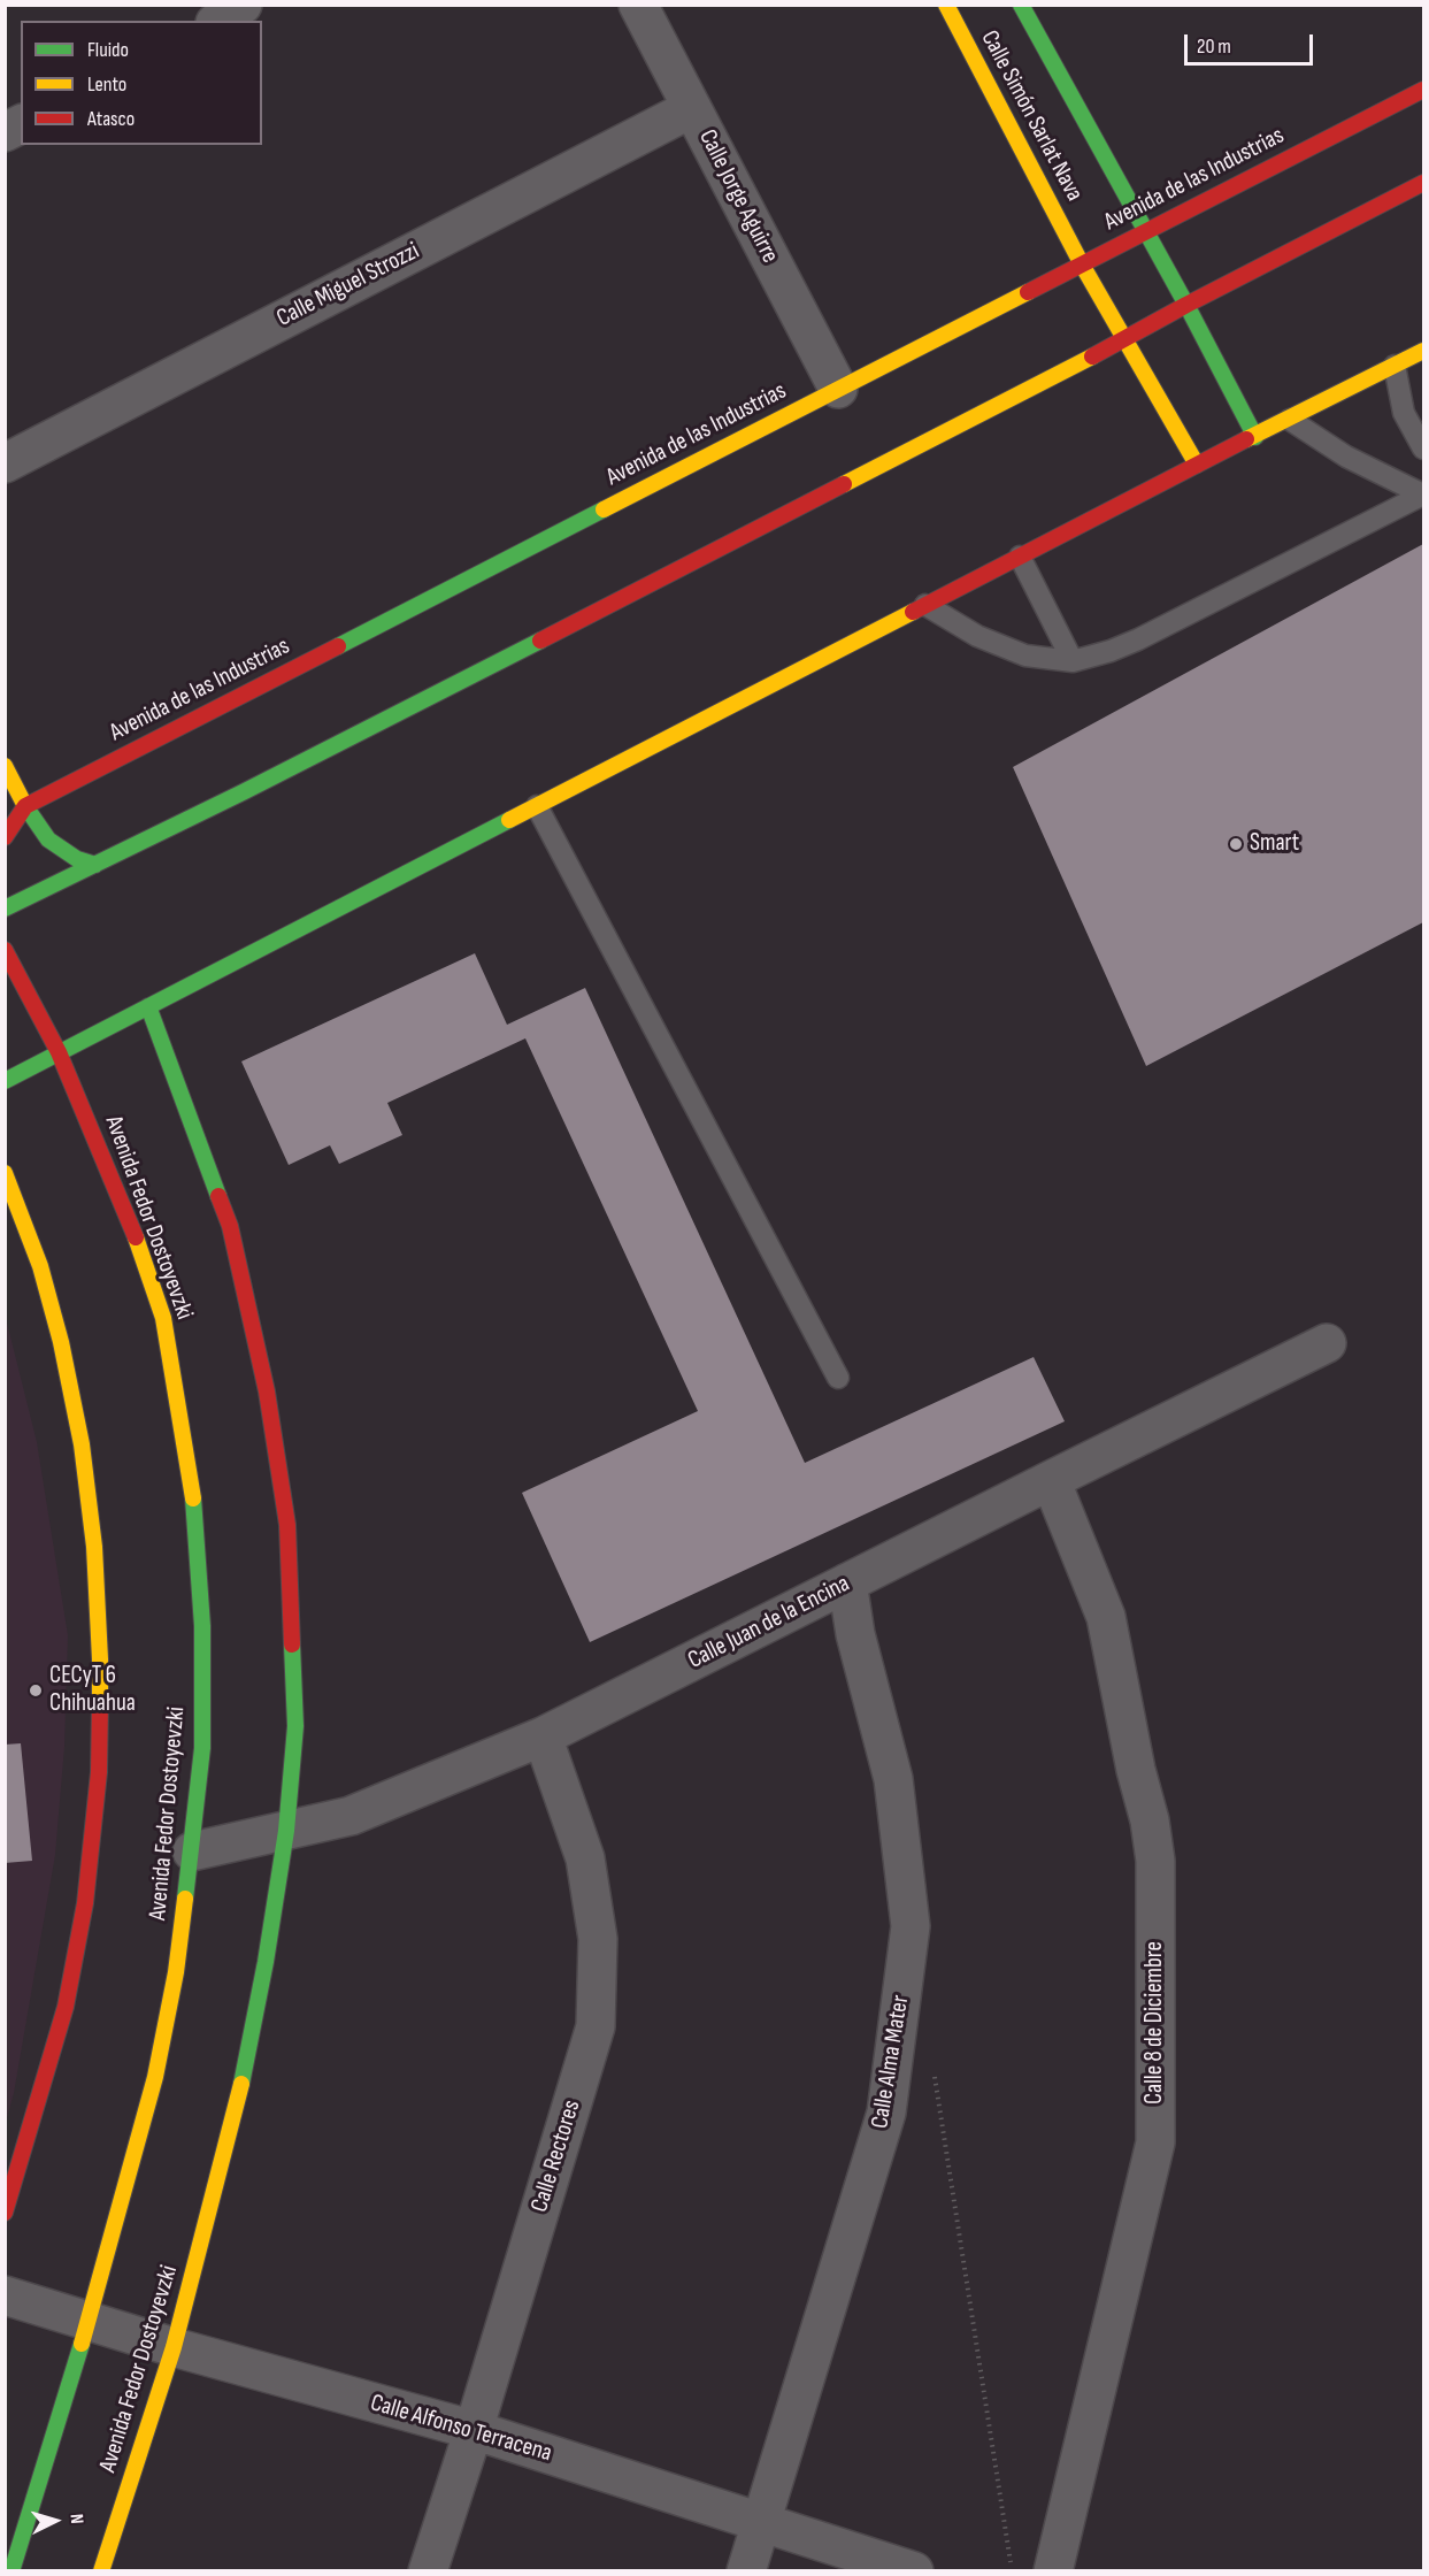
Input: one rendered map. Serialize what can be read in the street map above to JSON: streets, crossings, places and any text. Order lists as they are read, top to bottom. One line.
{"streets":{"main road":["Calle Simón Sarlat Nava","Avenida de las Industrias","Avenida Fedor Dostoyevzki"],"street":["Calle Jorge Aguirre","Calle Miguel Strozzi","Calle Juan de la Encina","Calle 8 de Diciembre","Calle Alma Mater","Calle Rectores","Calle Alfonso Terracena"]},"crossings":[["Calle Simón Sarlat Nava","Avenida de las Industrias"],["Avenida de las Industrias","Calle Jorge Aguirre"],["Calle Jorge Aguirre","Calle Miguel Strozzi"],["Avenida Fedor Dostoyevzki","Calle Juan de la Encina"],["Avenida Fedor Dostoyevzki","Calle Alfonso Terracena"],["Calle Juan de la Encina","Calle 8 de Diciembre"],["Calle Juan de la Encina","Calle Alma Mater"],["Calle Juan de la Encina","Calle Rectores"],["Calle Alma Mater","Calle Alfonso Terracena"],["Calle Rectores","Calle Alfonso Terracena"]],"places":["Smart","CECyT 6 Chihuahua"],"legend":["Fluido","Lento","Atasco"],"scale_bar":"20 m","north":"right"}
